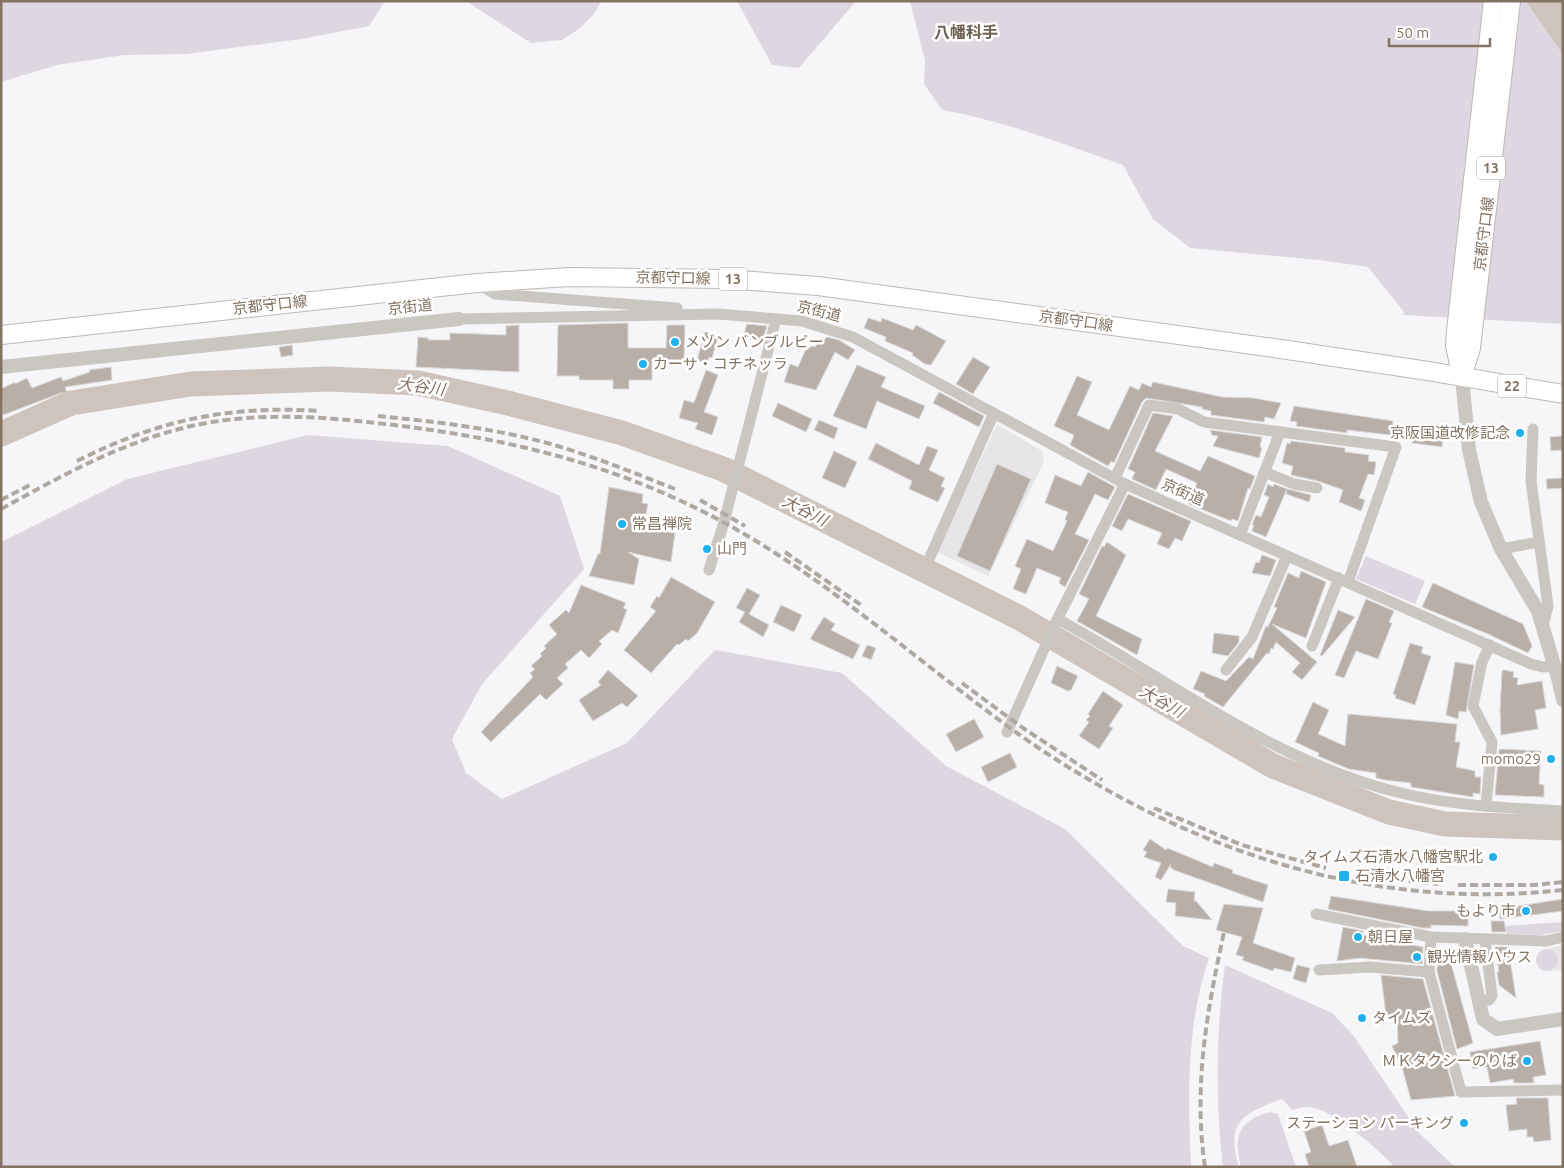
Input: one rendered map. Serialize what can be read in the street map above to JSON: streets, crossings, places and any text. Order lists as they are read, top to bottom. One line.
{"streets":{"main road":["13","京都守口線","22"],"street":["京街道"]},"crossings":[["京都守口線","22"]],"districts":["八幡科手"],"water":["大谷川"],"places":{"other":["メゾン バンブルビー","カーサ・コチネッラ","京阪国道改修記念","常昌禅院","山門","momo29","タイムズ石清水八幡宮駅北","もより市","朝日屋","観光情報ハウス","タイムズ","ＭＫタクシーのりば","ステーション パーキング"],"transit":["石清水八幡宮"]},"scale_bar":"50 m"}
